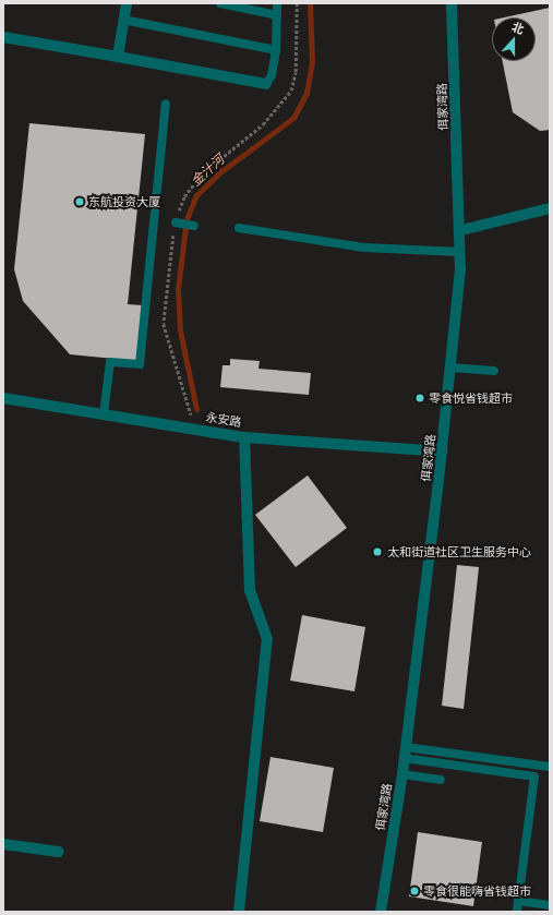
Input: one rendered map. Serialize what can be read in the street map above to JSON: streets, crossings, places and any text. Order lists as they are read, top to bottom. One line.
{"streets":{"street":["佴家湾路","永安路"]},"crossings":[["佴家湾路","永安路"]],"water":["金汁河"],"places":["东航投资大厦","零食悦省钱超市","太和街道社区卫生服务中心","零食很能嗨省钱超市"],"north":"top"}
